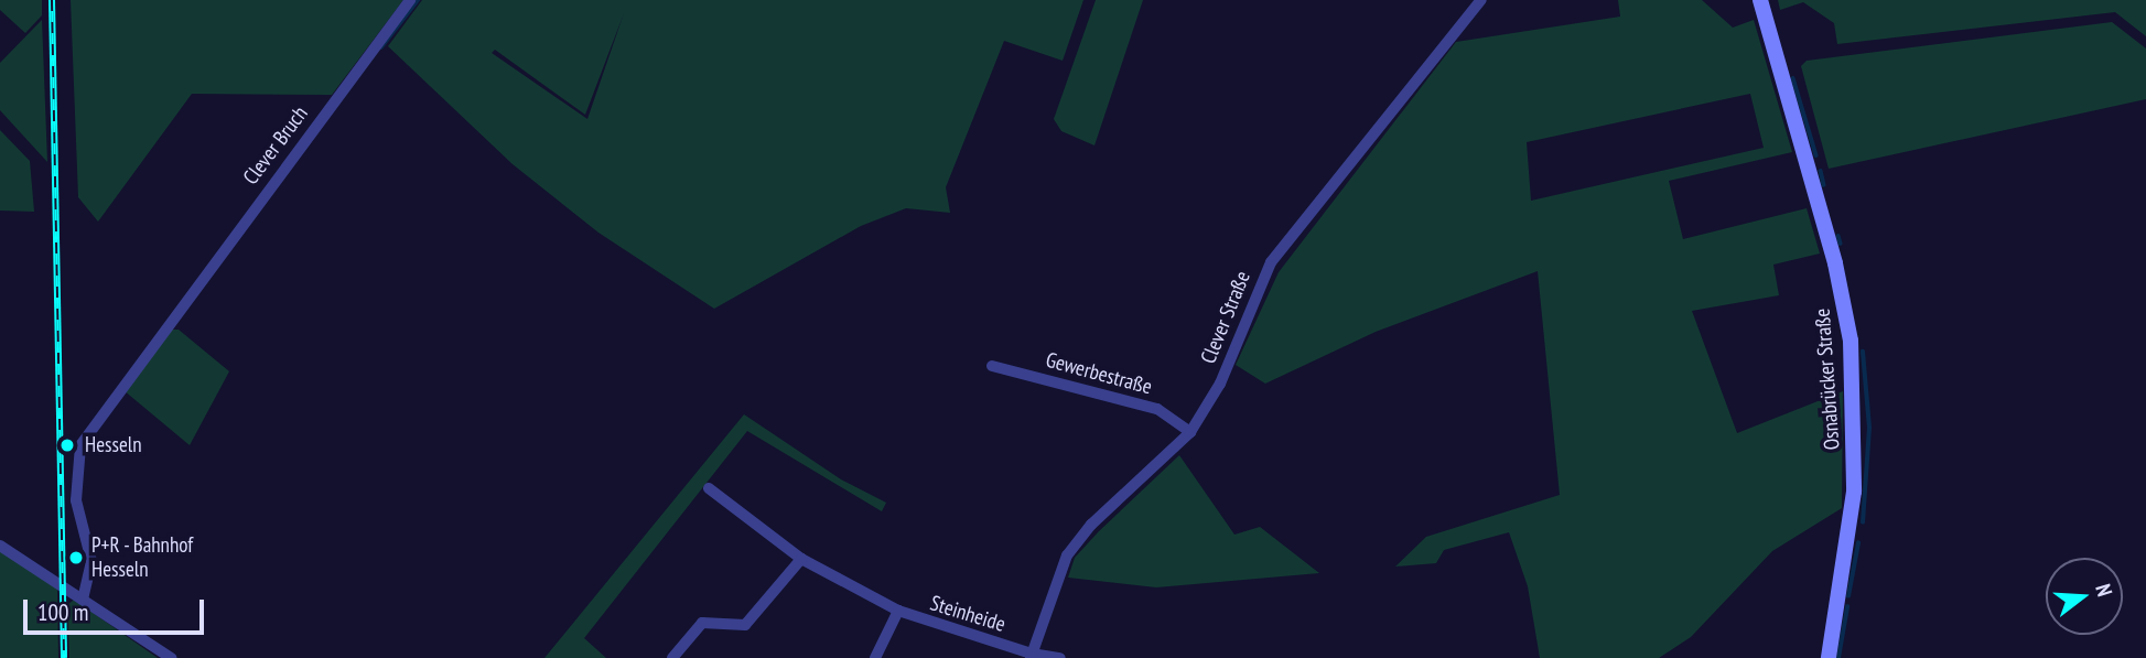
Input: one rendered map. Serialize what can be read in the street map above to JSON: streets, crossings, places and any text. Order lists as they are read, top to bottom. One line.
{"streets":{"main road":["Osnabrücker Straße"],"street":["Clever Bruch","Clever Straße","Gewerbestraße","Steinheide"]},"crossings":[["Clever Straße","Gewerbestraße"],["Clever Straße","Steinheide"]],"places":["Hesseln","P+R - Bahnhof Hesseln"],"scale_bar":"100 m","north":"right"}
